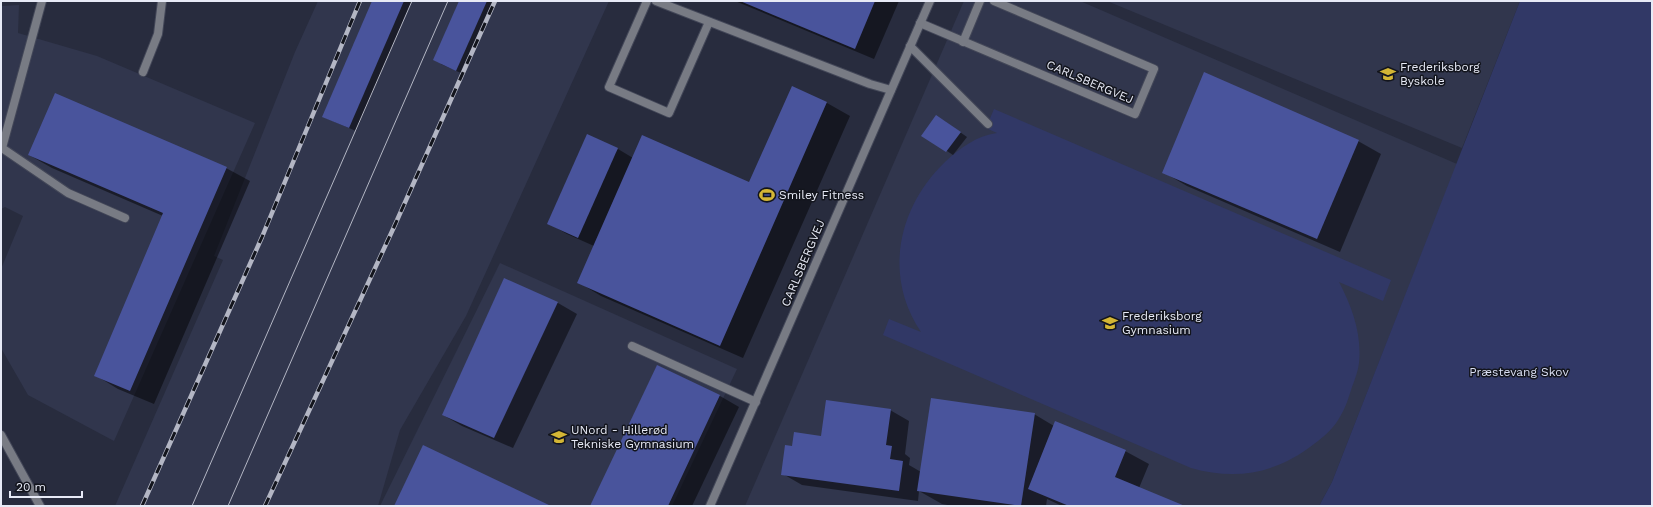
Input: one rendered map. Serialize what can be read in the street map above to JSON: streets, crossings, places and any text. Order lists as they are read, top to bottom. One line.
{"streets":{"street":["CARLSBERGVEJ"]},"parks":["Præstevang Skov"],"places":{"school or university":["Frederiksborg Byskole","Frederiksborg Gymnasium","UNord - Hillerød Tekniske Gymnasium"],"sports":["Smiley Fitness"]},"scale_bar":"20 m"}
